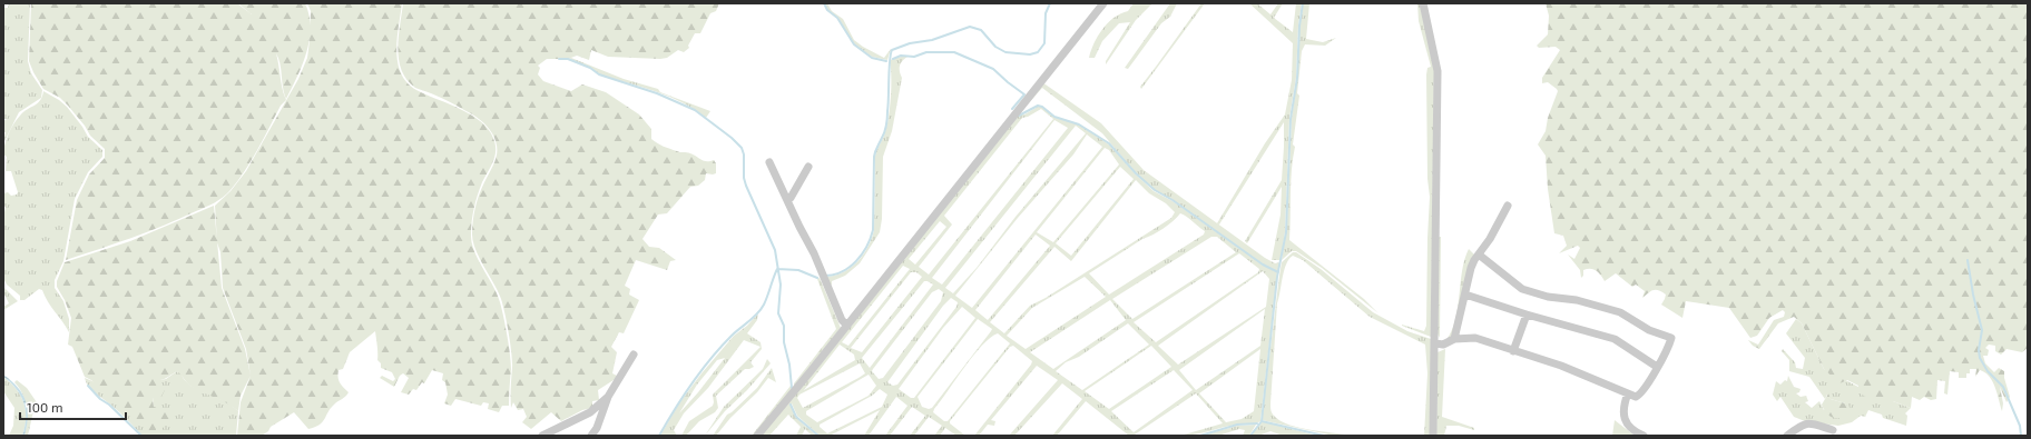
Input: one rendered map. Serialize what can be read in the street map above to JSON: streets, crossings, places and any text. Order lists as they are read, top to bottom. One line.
{"scale_bar":"100 m"}
